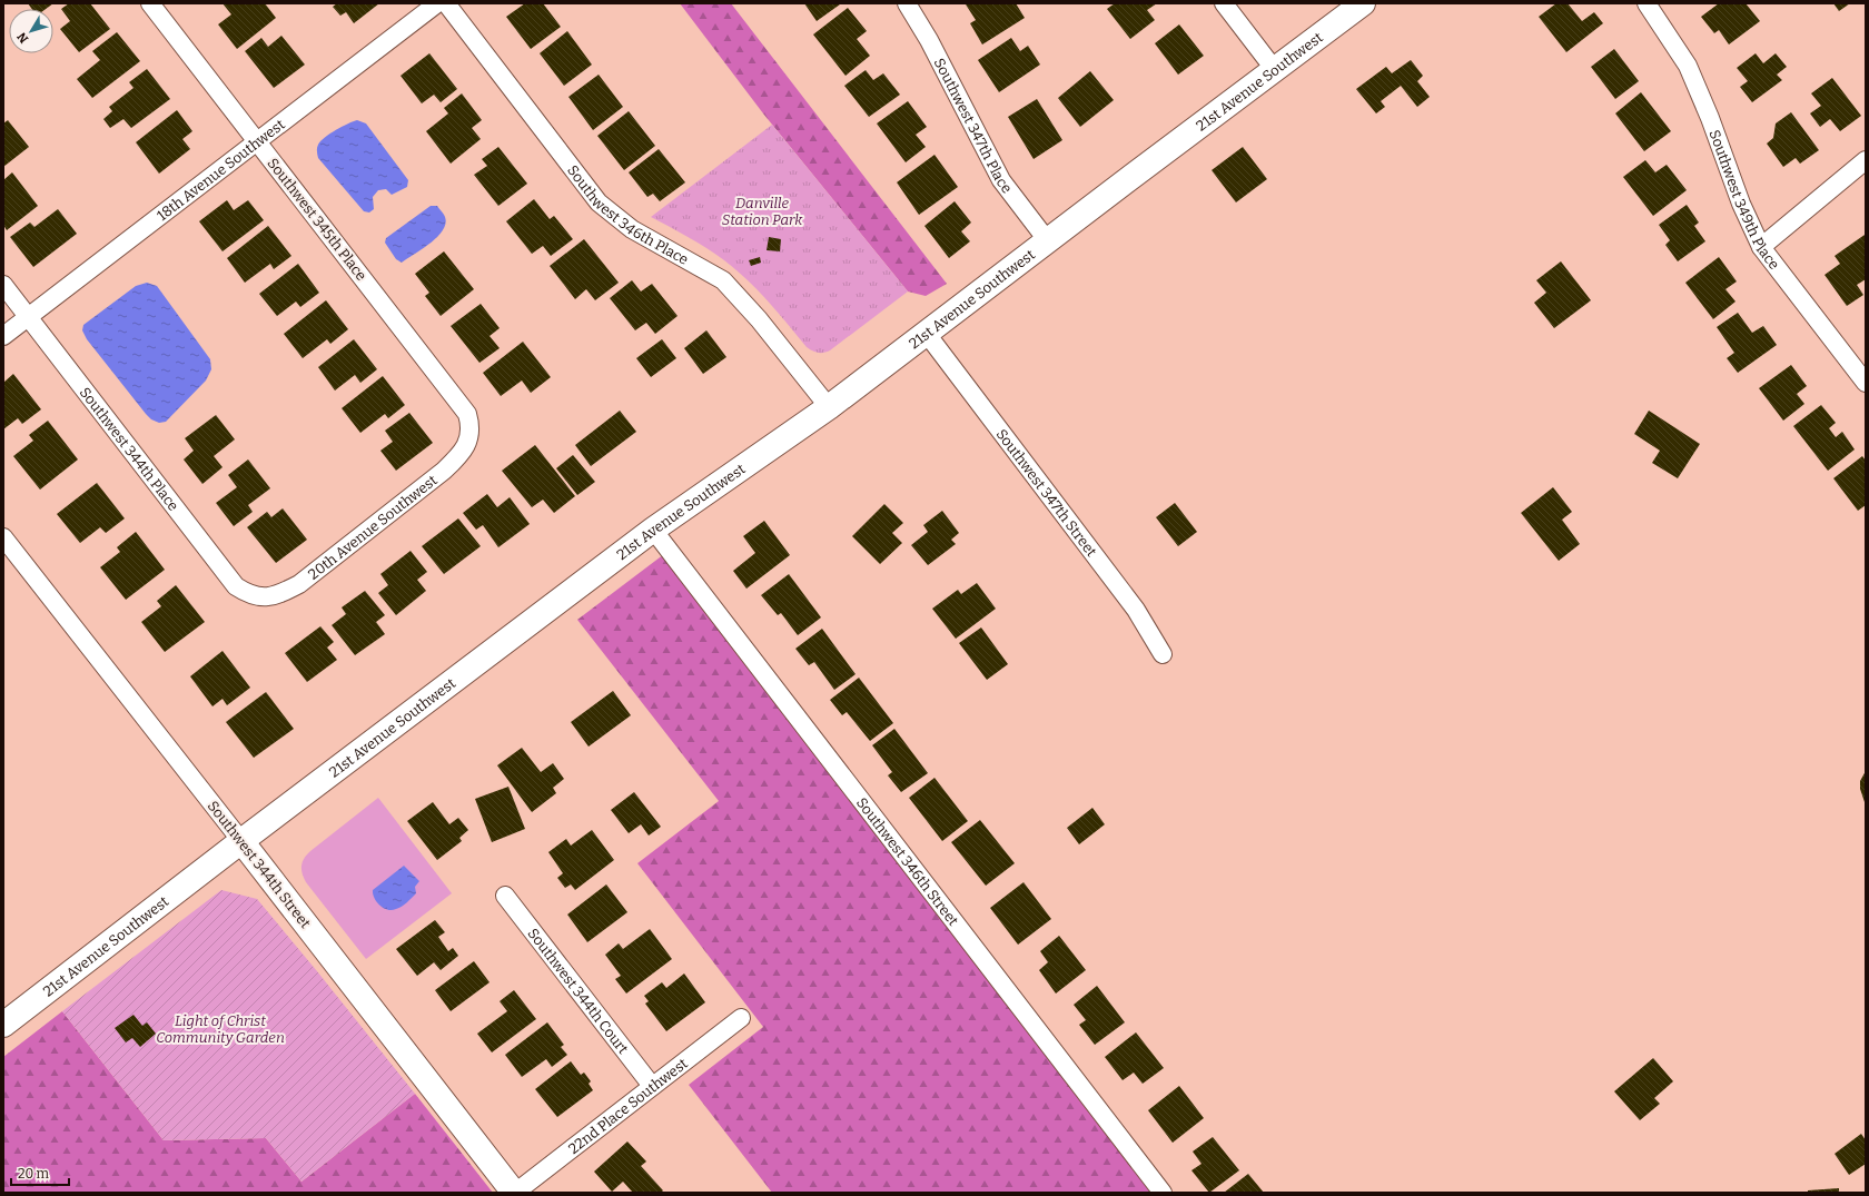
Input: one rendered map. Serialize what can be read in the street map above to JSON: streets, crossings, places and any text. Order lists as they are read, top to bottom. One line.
{"streets":{"main road":["21st Avenue Southwest","Southwest 344th Street"],"street":["Southwest 347th Place","18th Avenue Southwest","Southwest 349th Place","Southwest 346th Place","Southwest 345th Place","Southwest 344th Place","Southwest 347th Street","20th Avenue Southwest","Southwest 346th Street","Southwest 344th Court","22nd Place Southwest"]},"crossings":[["21st Avenue Southwest","Southwest 347th Place"],["21st Avenue Southwest","Southwest 346th Place"],["21st Avenue Southwest","Southwest 347th Street"],["21st Avenue Southwest","Southwest 346th Street"],["21st Avenue Southwest","Southwest 344th Street"],["18th Avenue Southwest","Southwest 345th Place"],["18th Avenue Southwest","Southwest 344th Place"],["Southwest 345th Place","20th Avenue Southwest"],["Southwest 344th Place","20th Avenue Southwest"],["Southwest 344th Street","22nd Place Southwest"],["Southwest 344th Court","22nd Place Southwest"]],"parks":["Danville Station Park","Light of Christ Community Garden"],"scale_bar":"20 m","north":"bottom left"}
